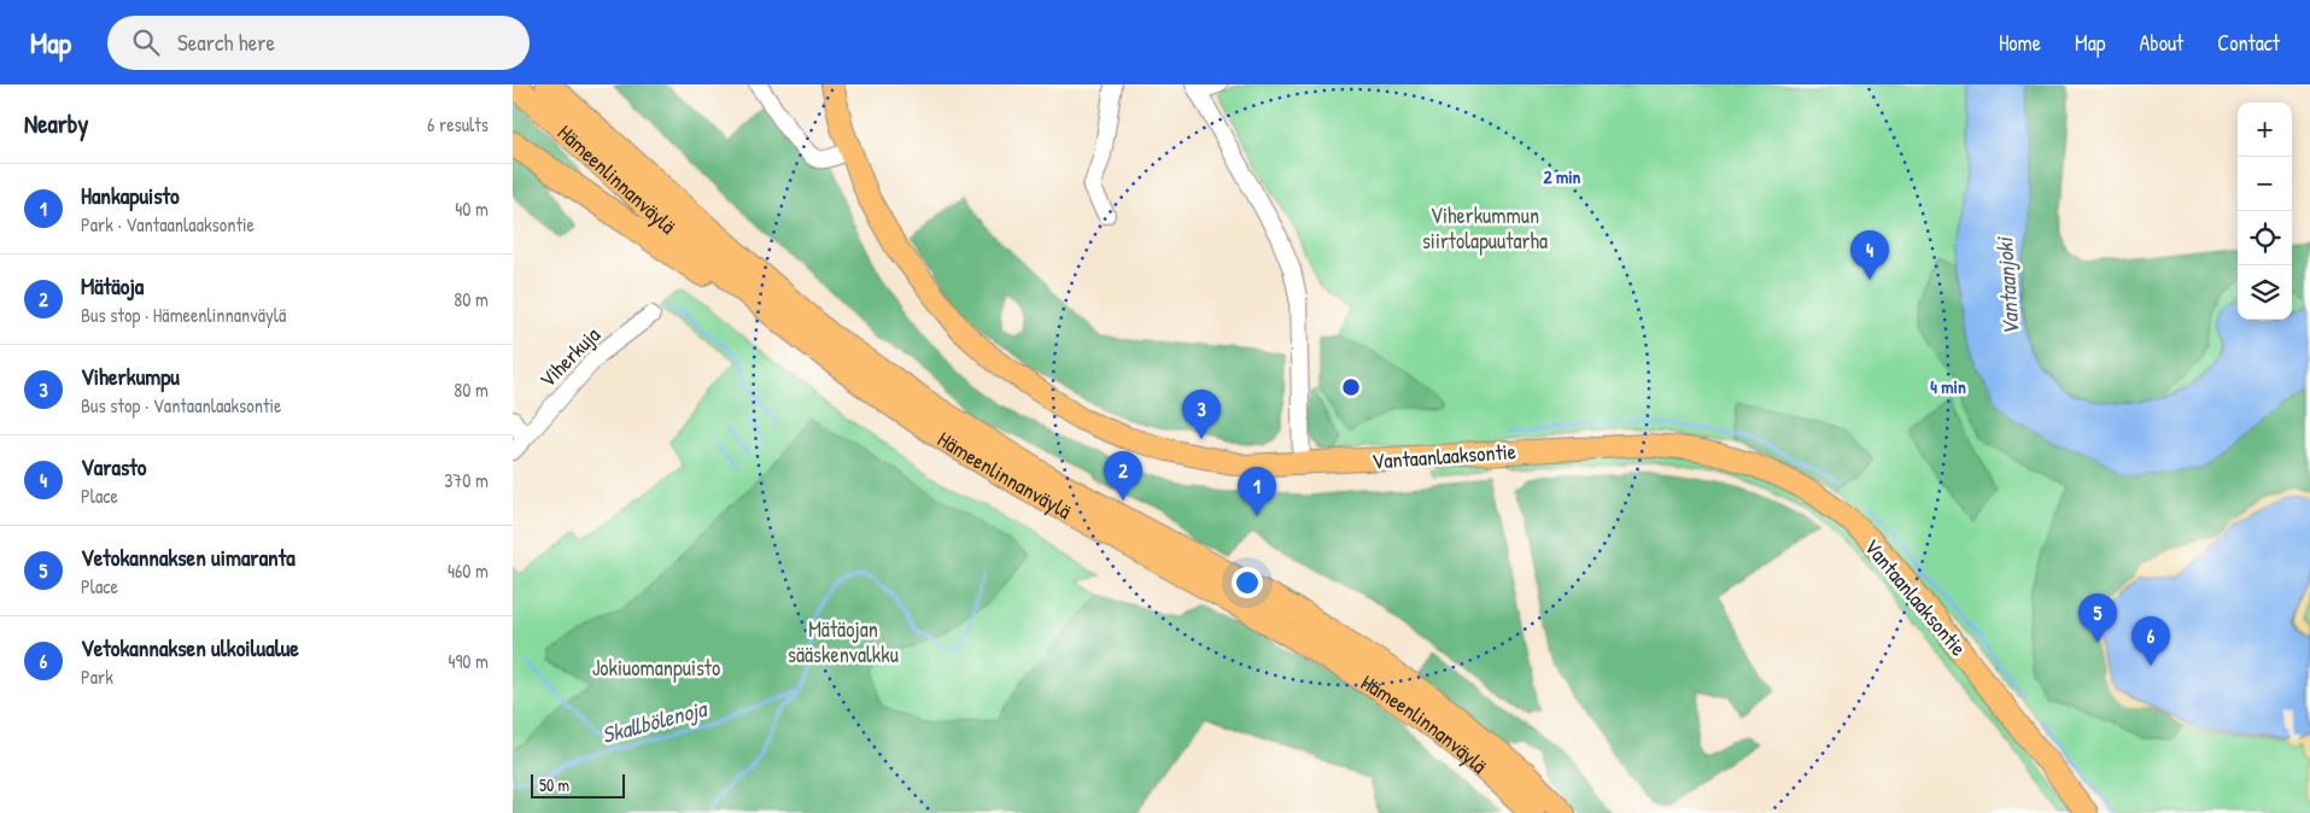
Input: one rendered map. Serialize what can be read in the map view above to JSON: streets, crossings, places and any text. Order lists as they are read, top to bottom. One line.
{"streets":{"highway":["Hämeenlinnanväylä"],"main road":["Vantaanlaaksontie"],"street":["Viherkuja"]},"water":["Vantaanjoki","Skallbölenoja"],"parks":["Viherkummun siirtolapuutarha","Mätäojan sääskenvalkku","Jokiuomanpuisto"],"scale_bar":"50 m","page":{"header":"Map","search":"Search here","nav":["Home","Map","About","Contact"],"heading":["Nearby","6 results"],"map_buttons":["+","−"],"list":[{"mark":"1","name":"Hankapuisto","note":"Park · Vantaanlaaksontie","value":"40 m"},{"mark":"2","name":"Mätäoja","note":"Bus stop · Hämeenlinnanväylä","value":"80 m"},{"mark":"3","name":"Viherkumpu","note":"Bus stop · Vantaanlaaksontie","value":"80 m"},{"mark":"4","name":"Varasto","note":"Place","value":"370 m"},{"mark":"5","name":"Vetokannaksen uimaranta","note":"Place","value":"460 m"},{"mark":"6","name":"Vetokannaksen ulkoilualue","note":"Park","value":"490 m"}],"pins":["4","3","2","1","5","6"],"scale":"50 m"},"rings":["2 min","4 min"]}
